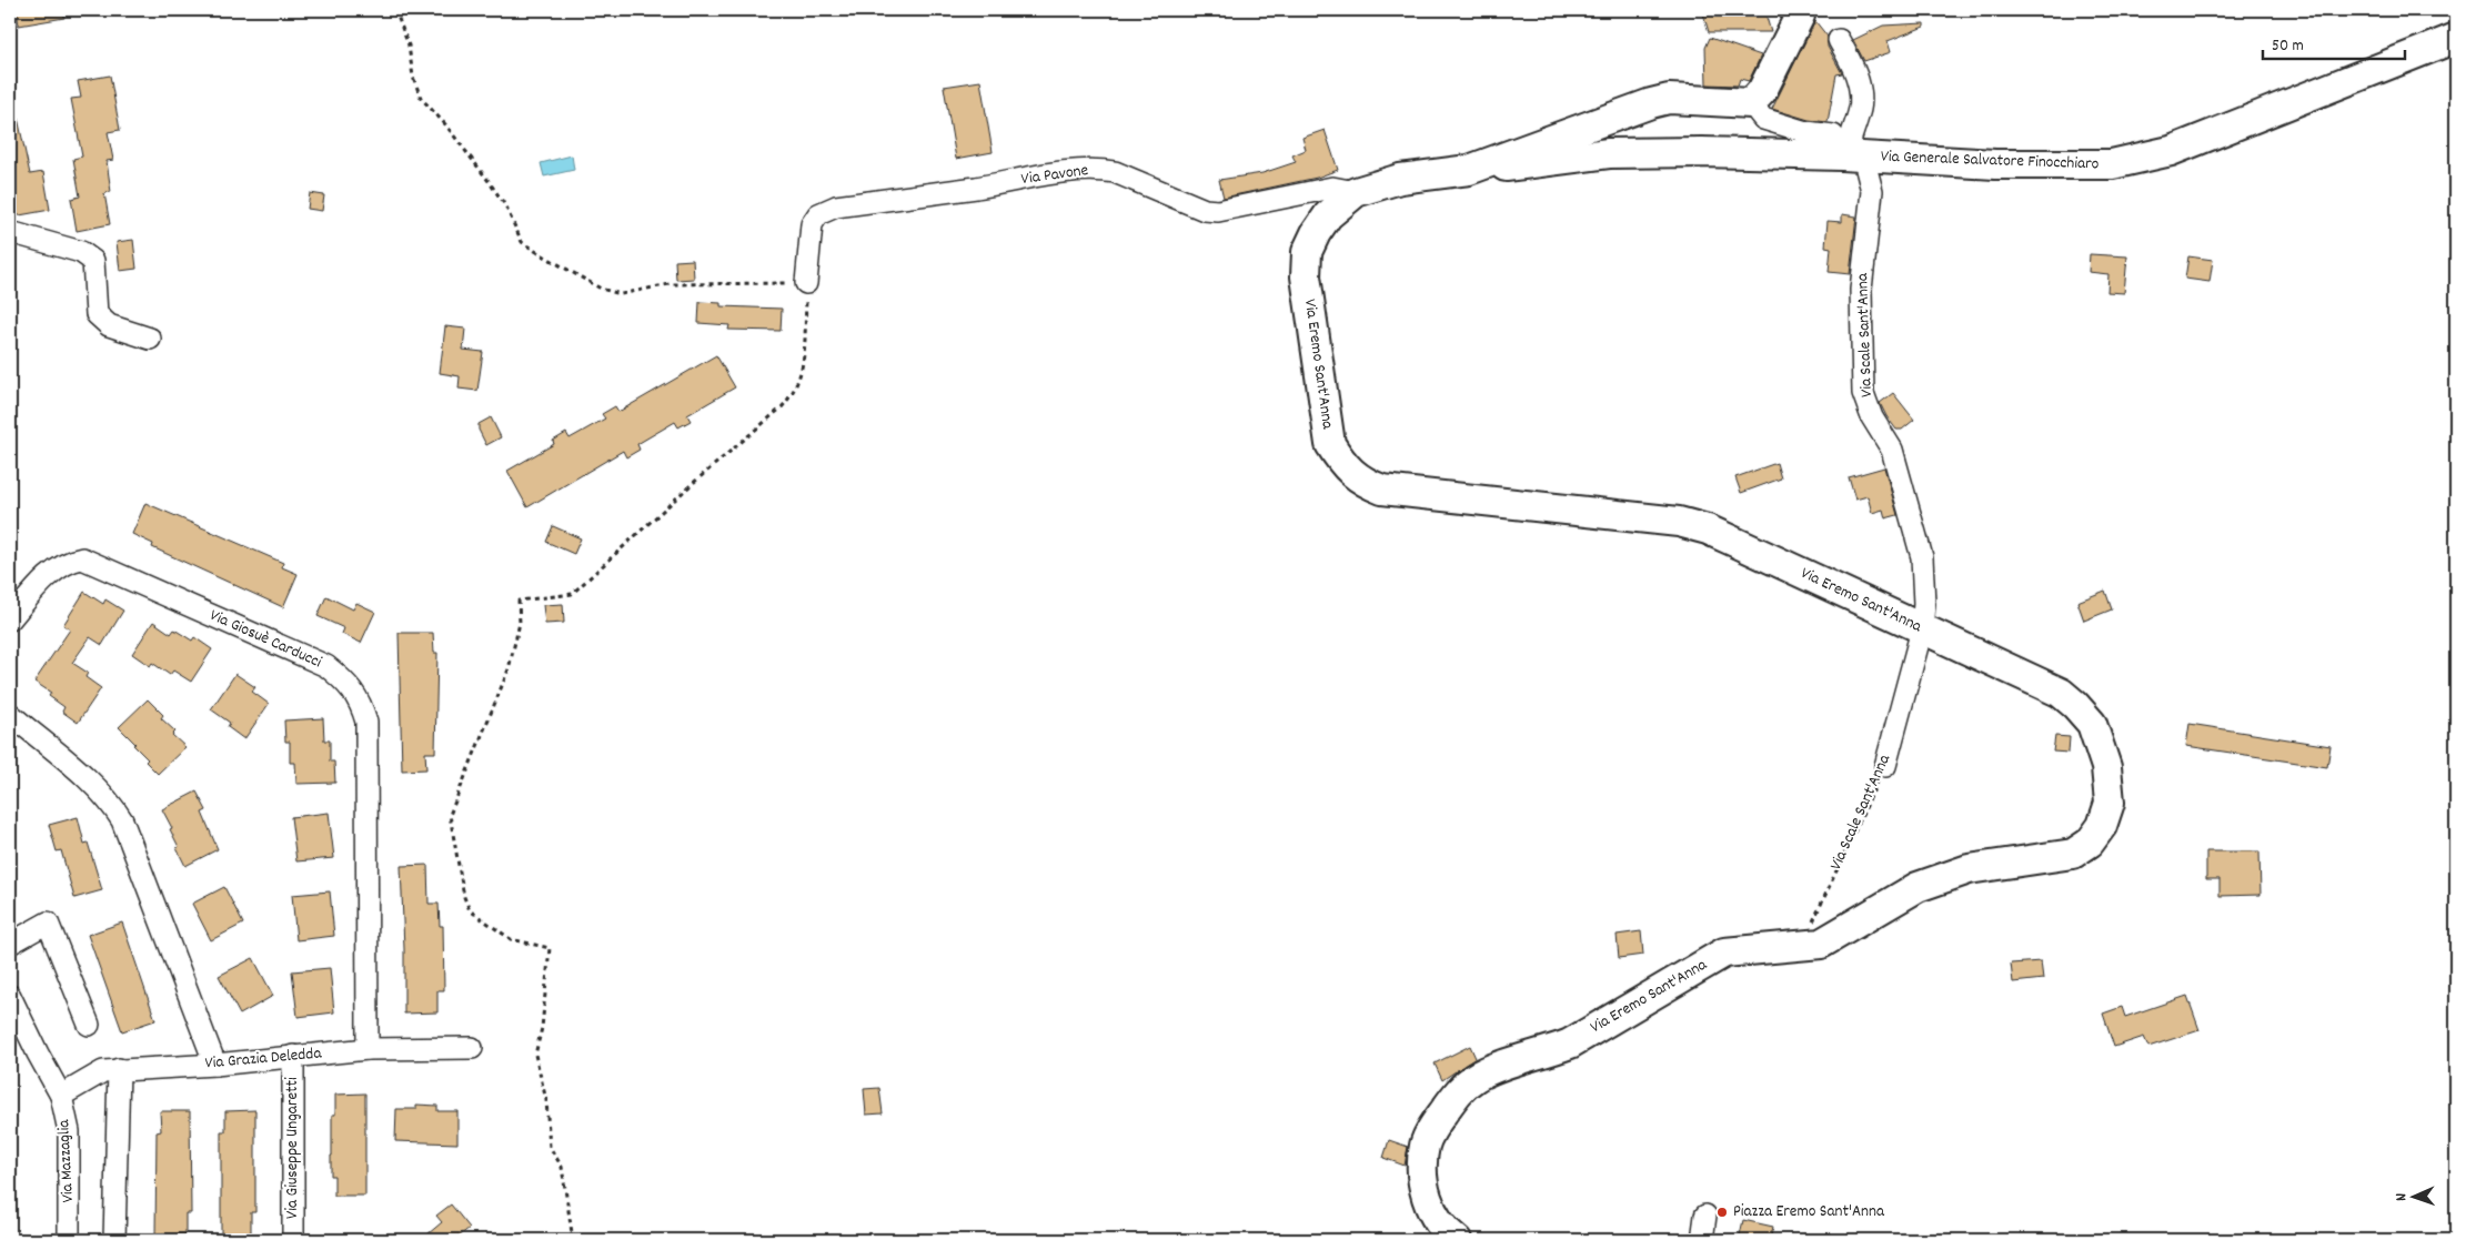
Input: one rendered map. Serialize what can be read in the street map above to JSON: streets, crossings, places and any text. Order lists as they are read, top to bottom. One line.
{"streets":{"street":["Via Generale Salvatore Finocchiaro","Via Pavone","Via Scale Sant'Anna","Via Eremo Sant'Anna","Via Giosuè Carducci","Via Grazia Deledda","Via Giuseppe Ungaretti","Via Mazzaglia"]},"crossings":[["Via Generale Salvatore Finocchiaro","Via Scale Sant'Anna"],["Via Pavone","Via Eremo Sant'Anna"],["Via Scale Sant'Anna","Via Eremo Sant'Anna"],["Via Giosuè Carducci","Via Grazia Deledda"],["Via Grazia Deledda","Via Giuseppe Ungaretti"],["Via Grazia Deledda","Via Mazzaglia"]],"places":["Piazza Eremo Sant'Anna"],"scale_bar":"50 m","north":"left"}
